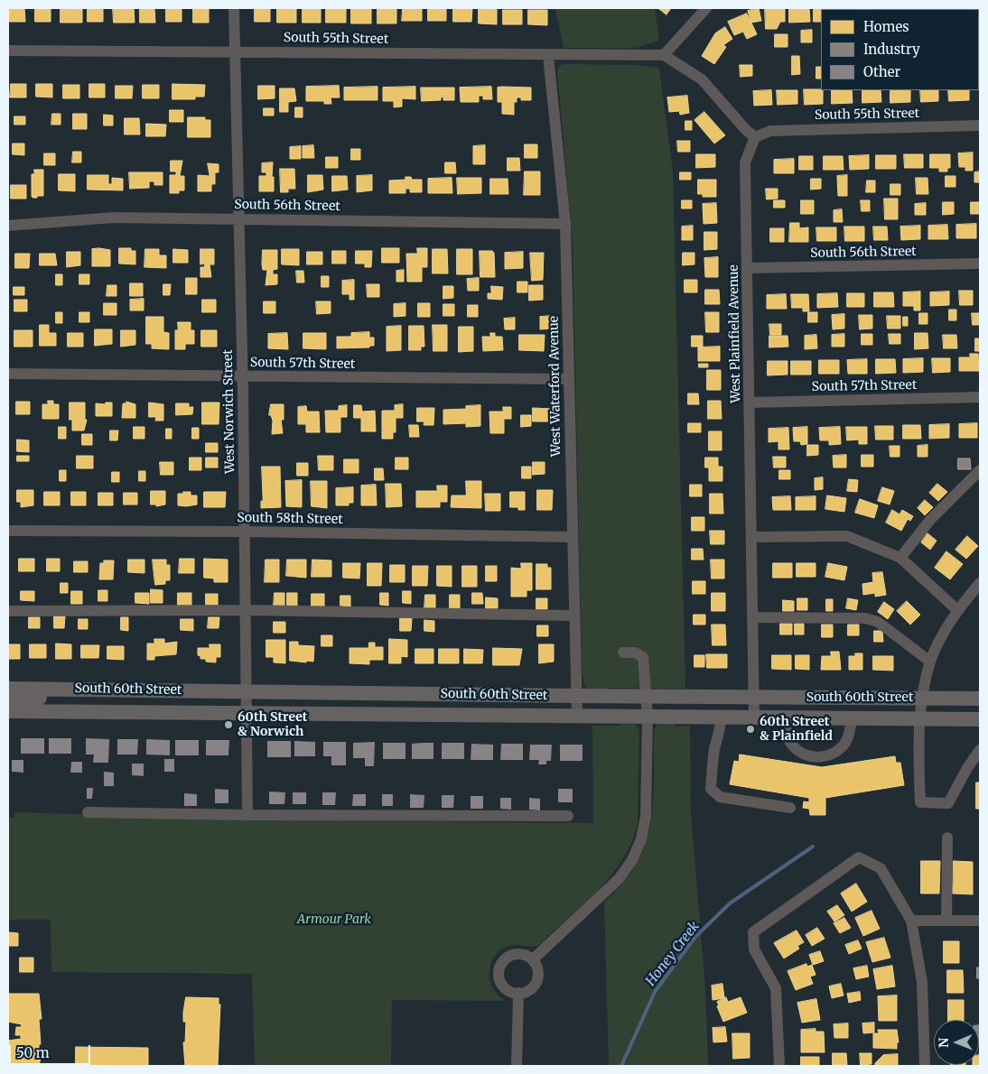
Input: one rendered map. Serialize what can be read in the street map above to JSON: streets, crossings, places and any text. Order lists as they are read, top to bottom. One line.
{"streets":{"main road":["South 60th Street"],"street":["South 55th Street","South 56th Street","West Plainfield Avenue","South 57th Street","West Waterford Avenue","West Norwich Street","South 58th Street"]},"crossings":[["South 55th Street","West Plainfield Avenue"],["South 55th Street","West Waterford Avenue"],["South 55th Street","West Norwich Street"],["South 56th Street","West Plainfield Avenue"],["South 56th Street","West Waterford Avenue"],["South 56th Street","West Norwich Street"],["West Plainfield Avenue","South 57th Street"],["West Plainfield Avenue","South 60th Street"],["South 57th Street","West Waterford Avenue"],["South 57th Street","West Norwich Street"],["West Waterford Avenue","South 58th Street"],["West Waterford Avenue","South 60th Street"],["West Norwich Street","South 58th Street"],["West Norwich Street","South 60th Street"]],"water":["Honey Creek"],"parks":["Armour Park"],"places":["60th Street & Norwich","60th Street & Plainfield"],"legend":["Homes","Industry","Other"],"scale_bar":"50 m","north":"left"}
